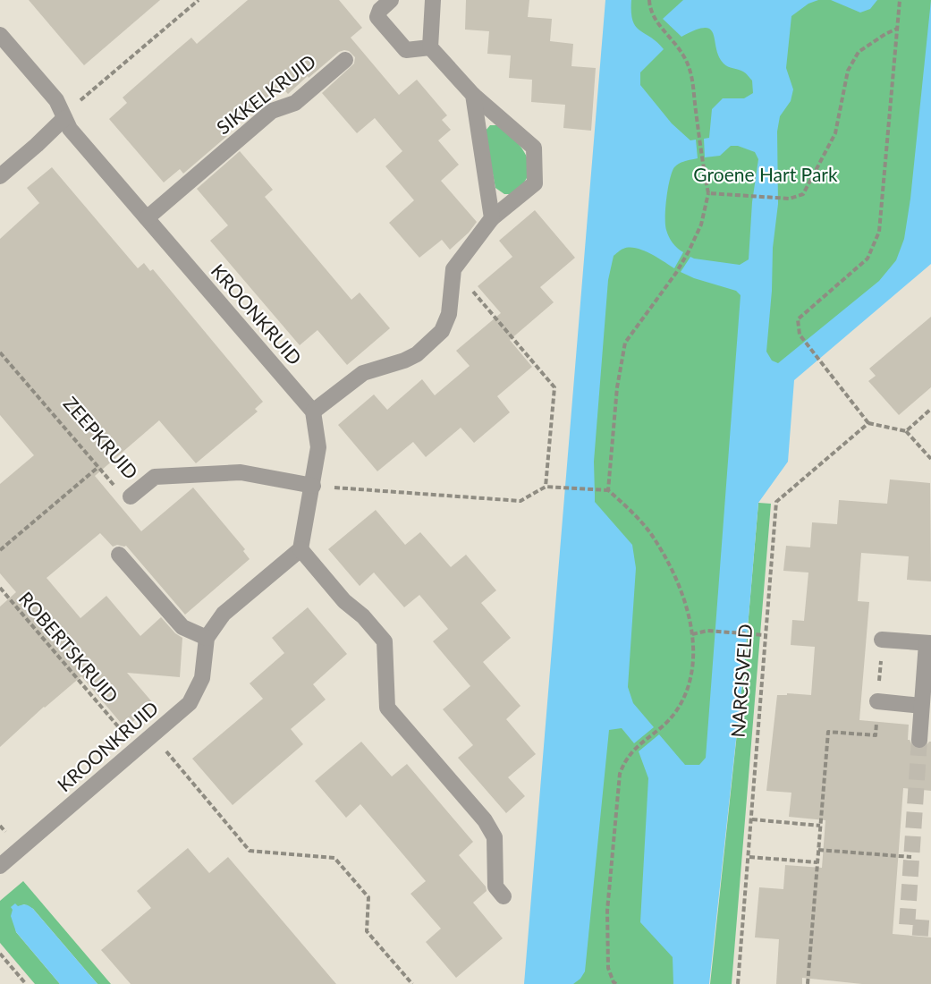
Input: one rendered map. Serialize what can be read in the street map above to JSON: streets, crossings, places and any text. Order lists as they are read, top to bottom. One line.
{"streets":{"street":["SIKKELKRUID","KROONKRUID","ZEEPKRUID"],"path":["ROBERTSKRUID","NARCISVELD"]},"crossings":[["SIKKELKRUID","KROONKRUID"],["KROONKRUID","ROBERTSKRUID"]],"parks":["Groene Hart Park"]}
